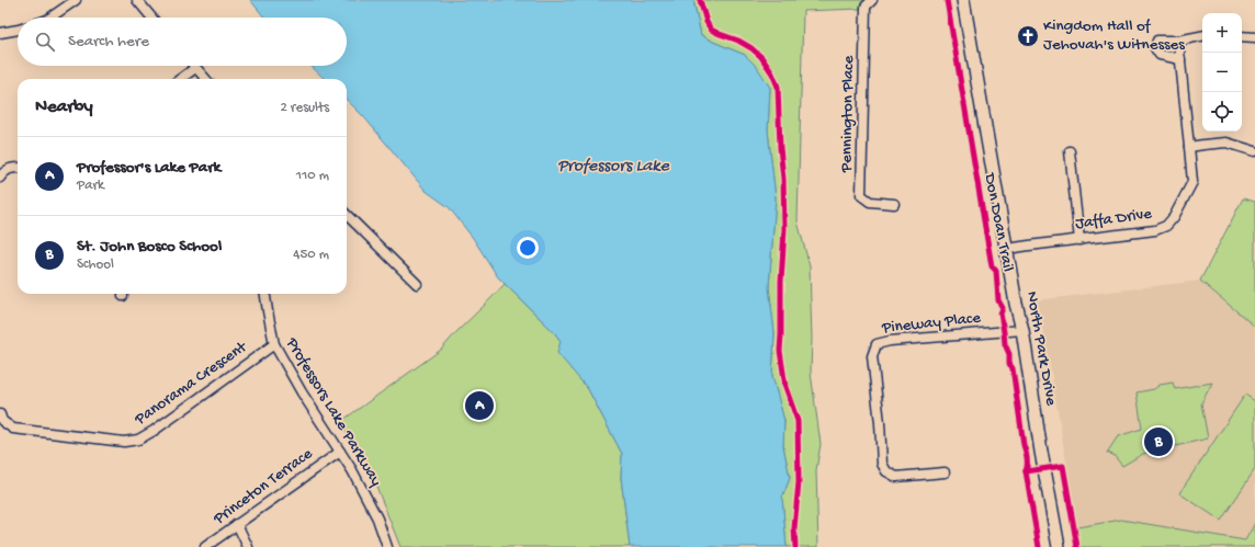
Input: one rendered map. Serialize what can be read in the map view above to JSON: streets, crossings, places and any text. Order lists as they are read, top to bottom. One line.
{"streets":{"main road":["North Park Drive"],"street":["Pennington Place","Jaffa Drive","Pineway Place","Panorama Crescent","Professors Lake Parkway","Princeton Terrace"],"cycle path":["Don Doan Trail"]},"crossings":[["Jaffa Drive","North Park Drive"],["Pineway Place","North Park Drive"],["Panorama Crescent","Professors Lake Parkway"],["Professors Lake Parkway","Princeton Terrace"]],"water":["Professors Lake"],"places":{"church":["Kingdom Hall of Jehovah's Witnesses"]},"page":{"map_buttons":["+","−"],"search":"Search here","heading":["Nearby","2 results"],"list":[{"mark":"A","name":"Professor's Lake Park","note":"Park","value":"110 m"},{"mark":"B","name":"St. John Bosco School","note":"School","value":"450 m"}],"pins":["A","B"]}}
